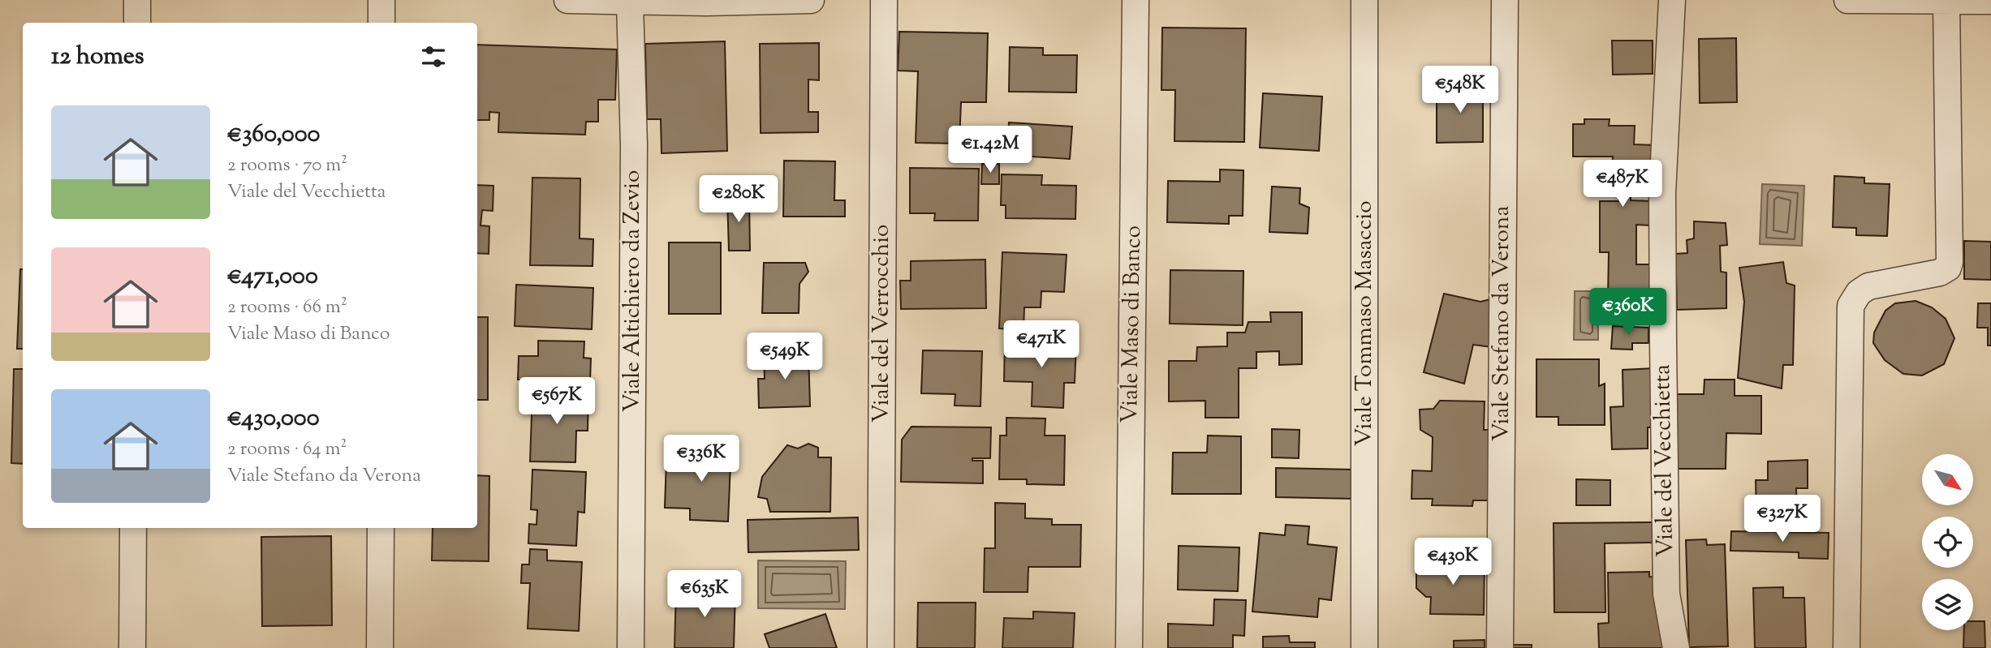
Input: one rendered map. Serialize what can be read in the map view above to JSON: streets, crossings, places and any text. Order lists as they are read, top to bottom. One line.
{"streets":{"street":["Viale Altichiero da Zevio","Viale del Verrocchio","Viale Tommaso Masaccio","Viale Stefano da Verona","Viale Maso di Banco","Viale del Vecchietta"]},"north":"bottom right","page":{"heading":"12 homes","price":["€548K","€1.42M","€487K","€280K","€360K","€471K","€549K","€567K","€336K","€327K","€430K","€635K"],"list":[{"name":"€360,000","note":"2 rooms · 70 m² · Viale del Vecchietta"},{"name":"€471,000","note":"2 rooms · 66 m² · Viale Maso di Banco"},{"name":"€430,000","note":"2 rooms · 64 m² · Viale Stefano da Verona"}]}}
